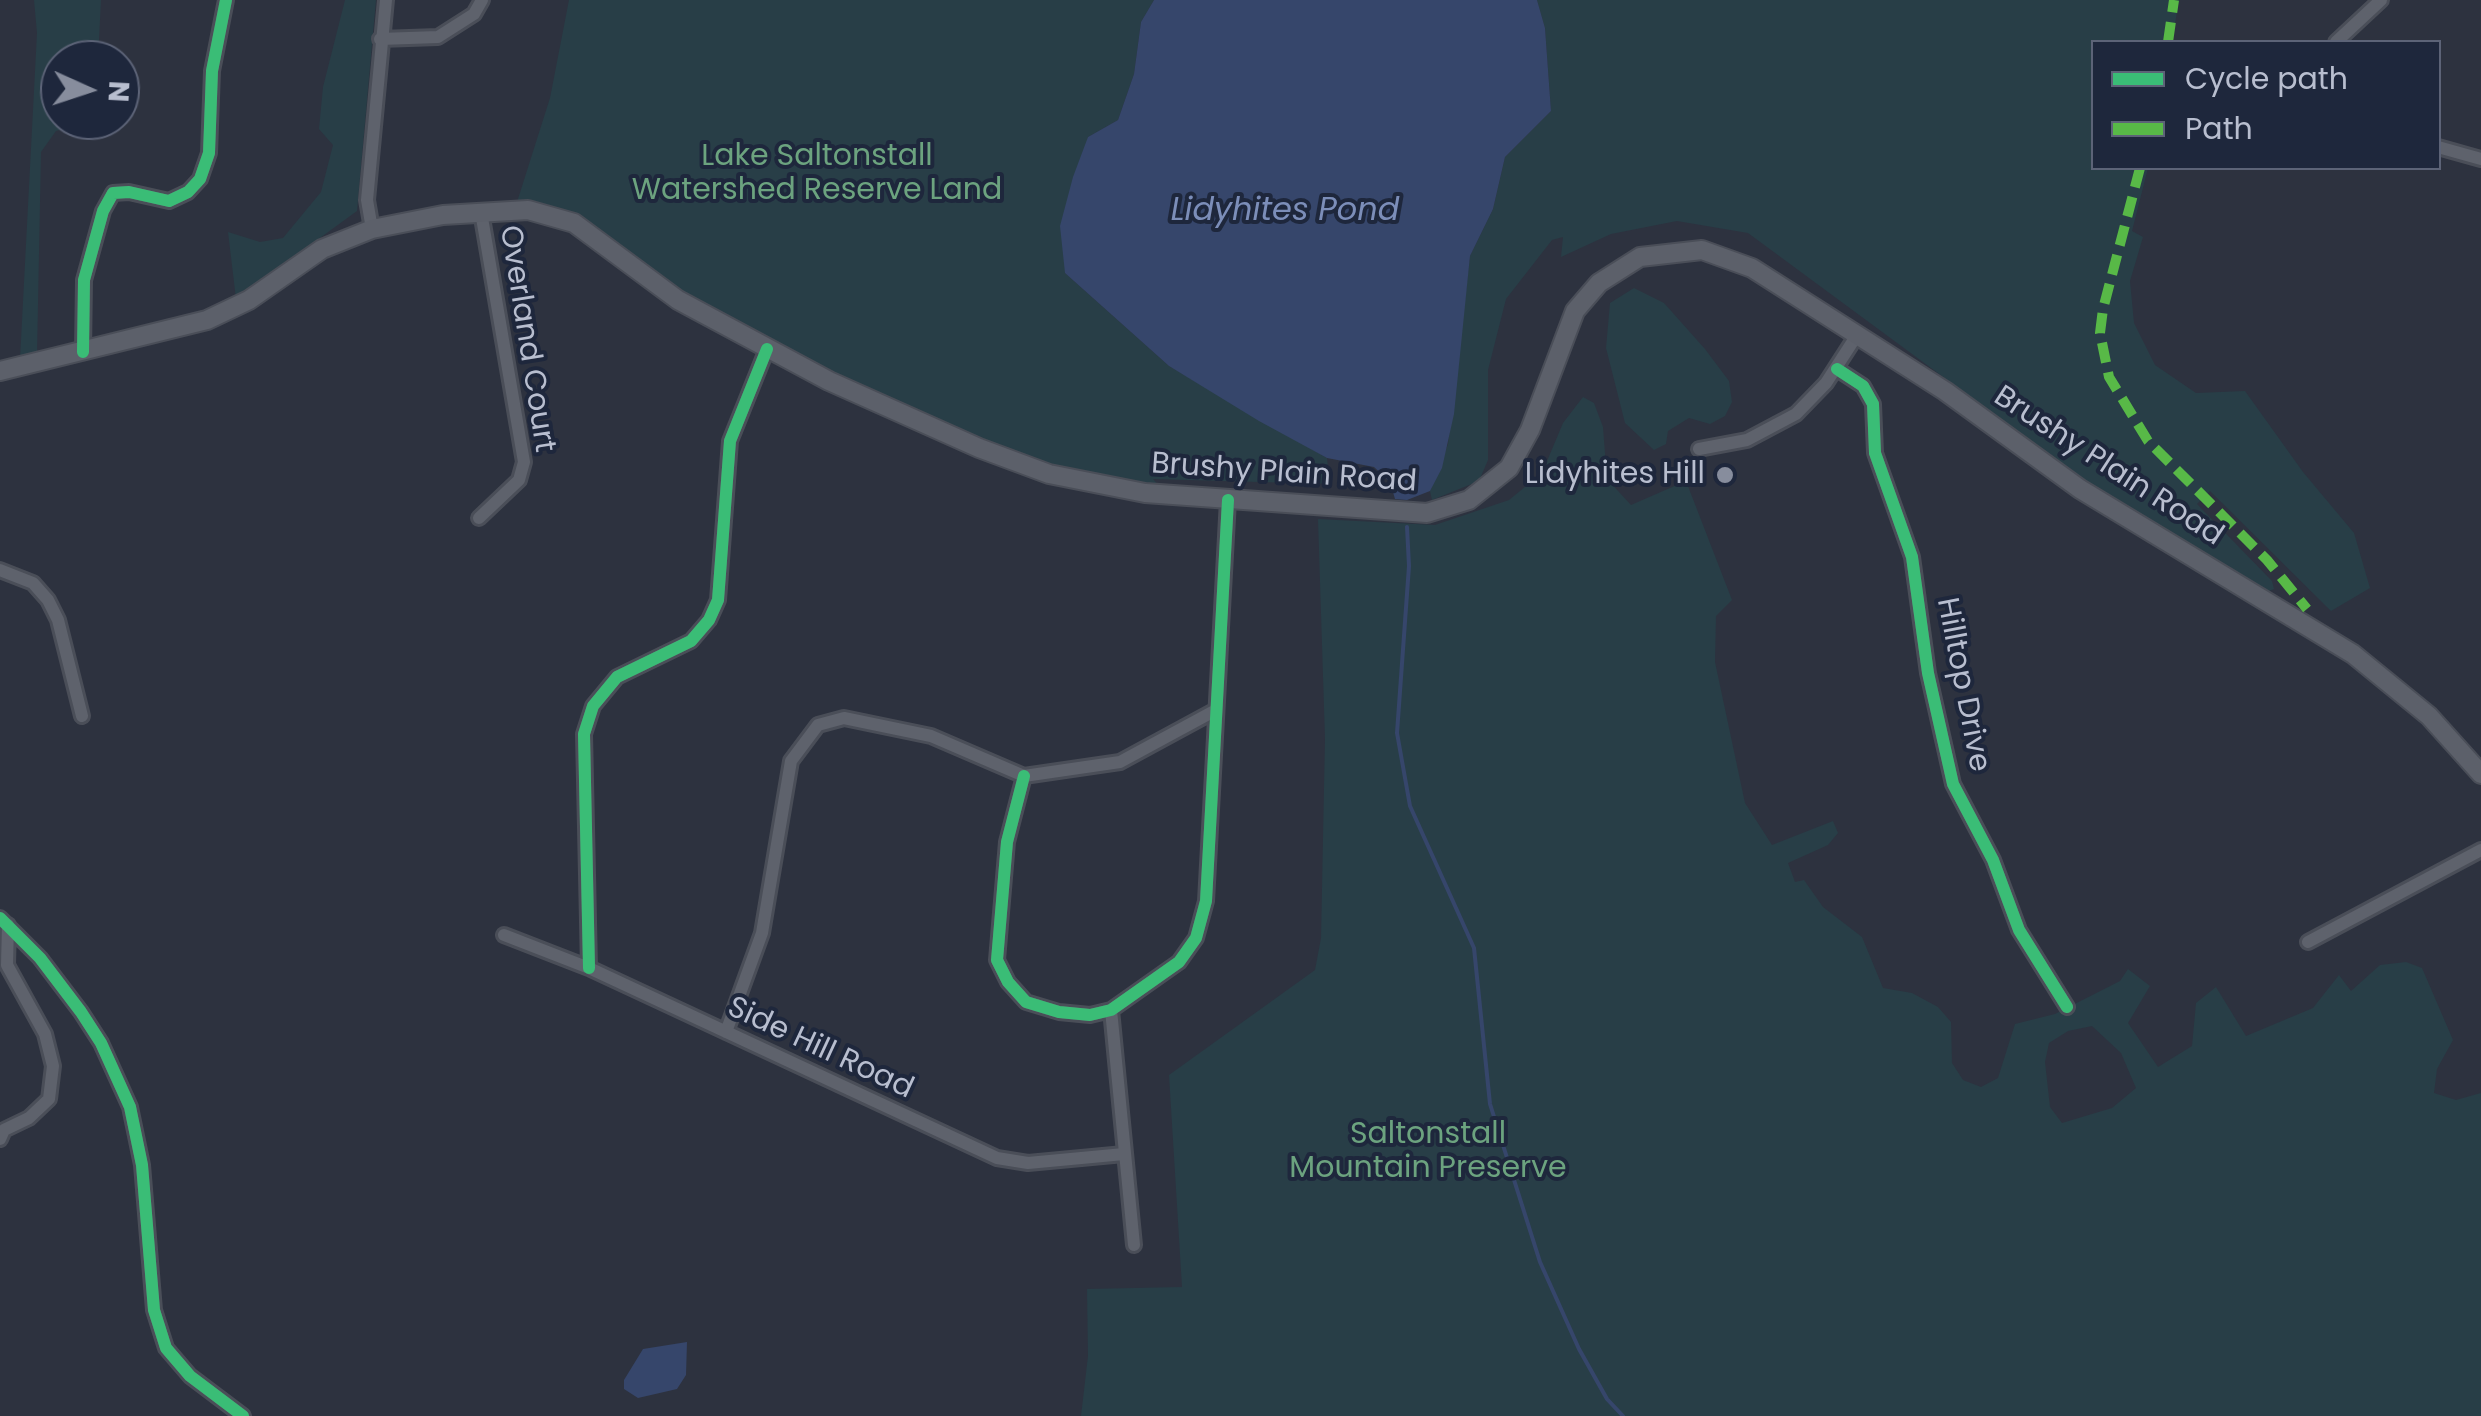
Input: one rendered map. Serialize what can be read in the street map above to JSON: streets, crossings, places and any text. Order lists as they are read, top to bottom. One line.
{"streets":{"main road":["Brushy Plain Road"],"street":["Overland Court","Hilltop Drive","Side Hill Road"]},"crossings":[["Overland Court","Brushy Plain Road"]],"water":["Lidyhites Pond"],"parks":["Lake Saltonstall Watershed Reserve Land","Saltonstall Mountain Preserve"],"places":["Lidyhites Hill"],"legend":["Cycle path","Path"],"north":"right"}
